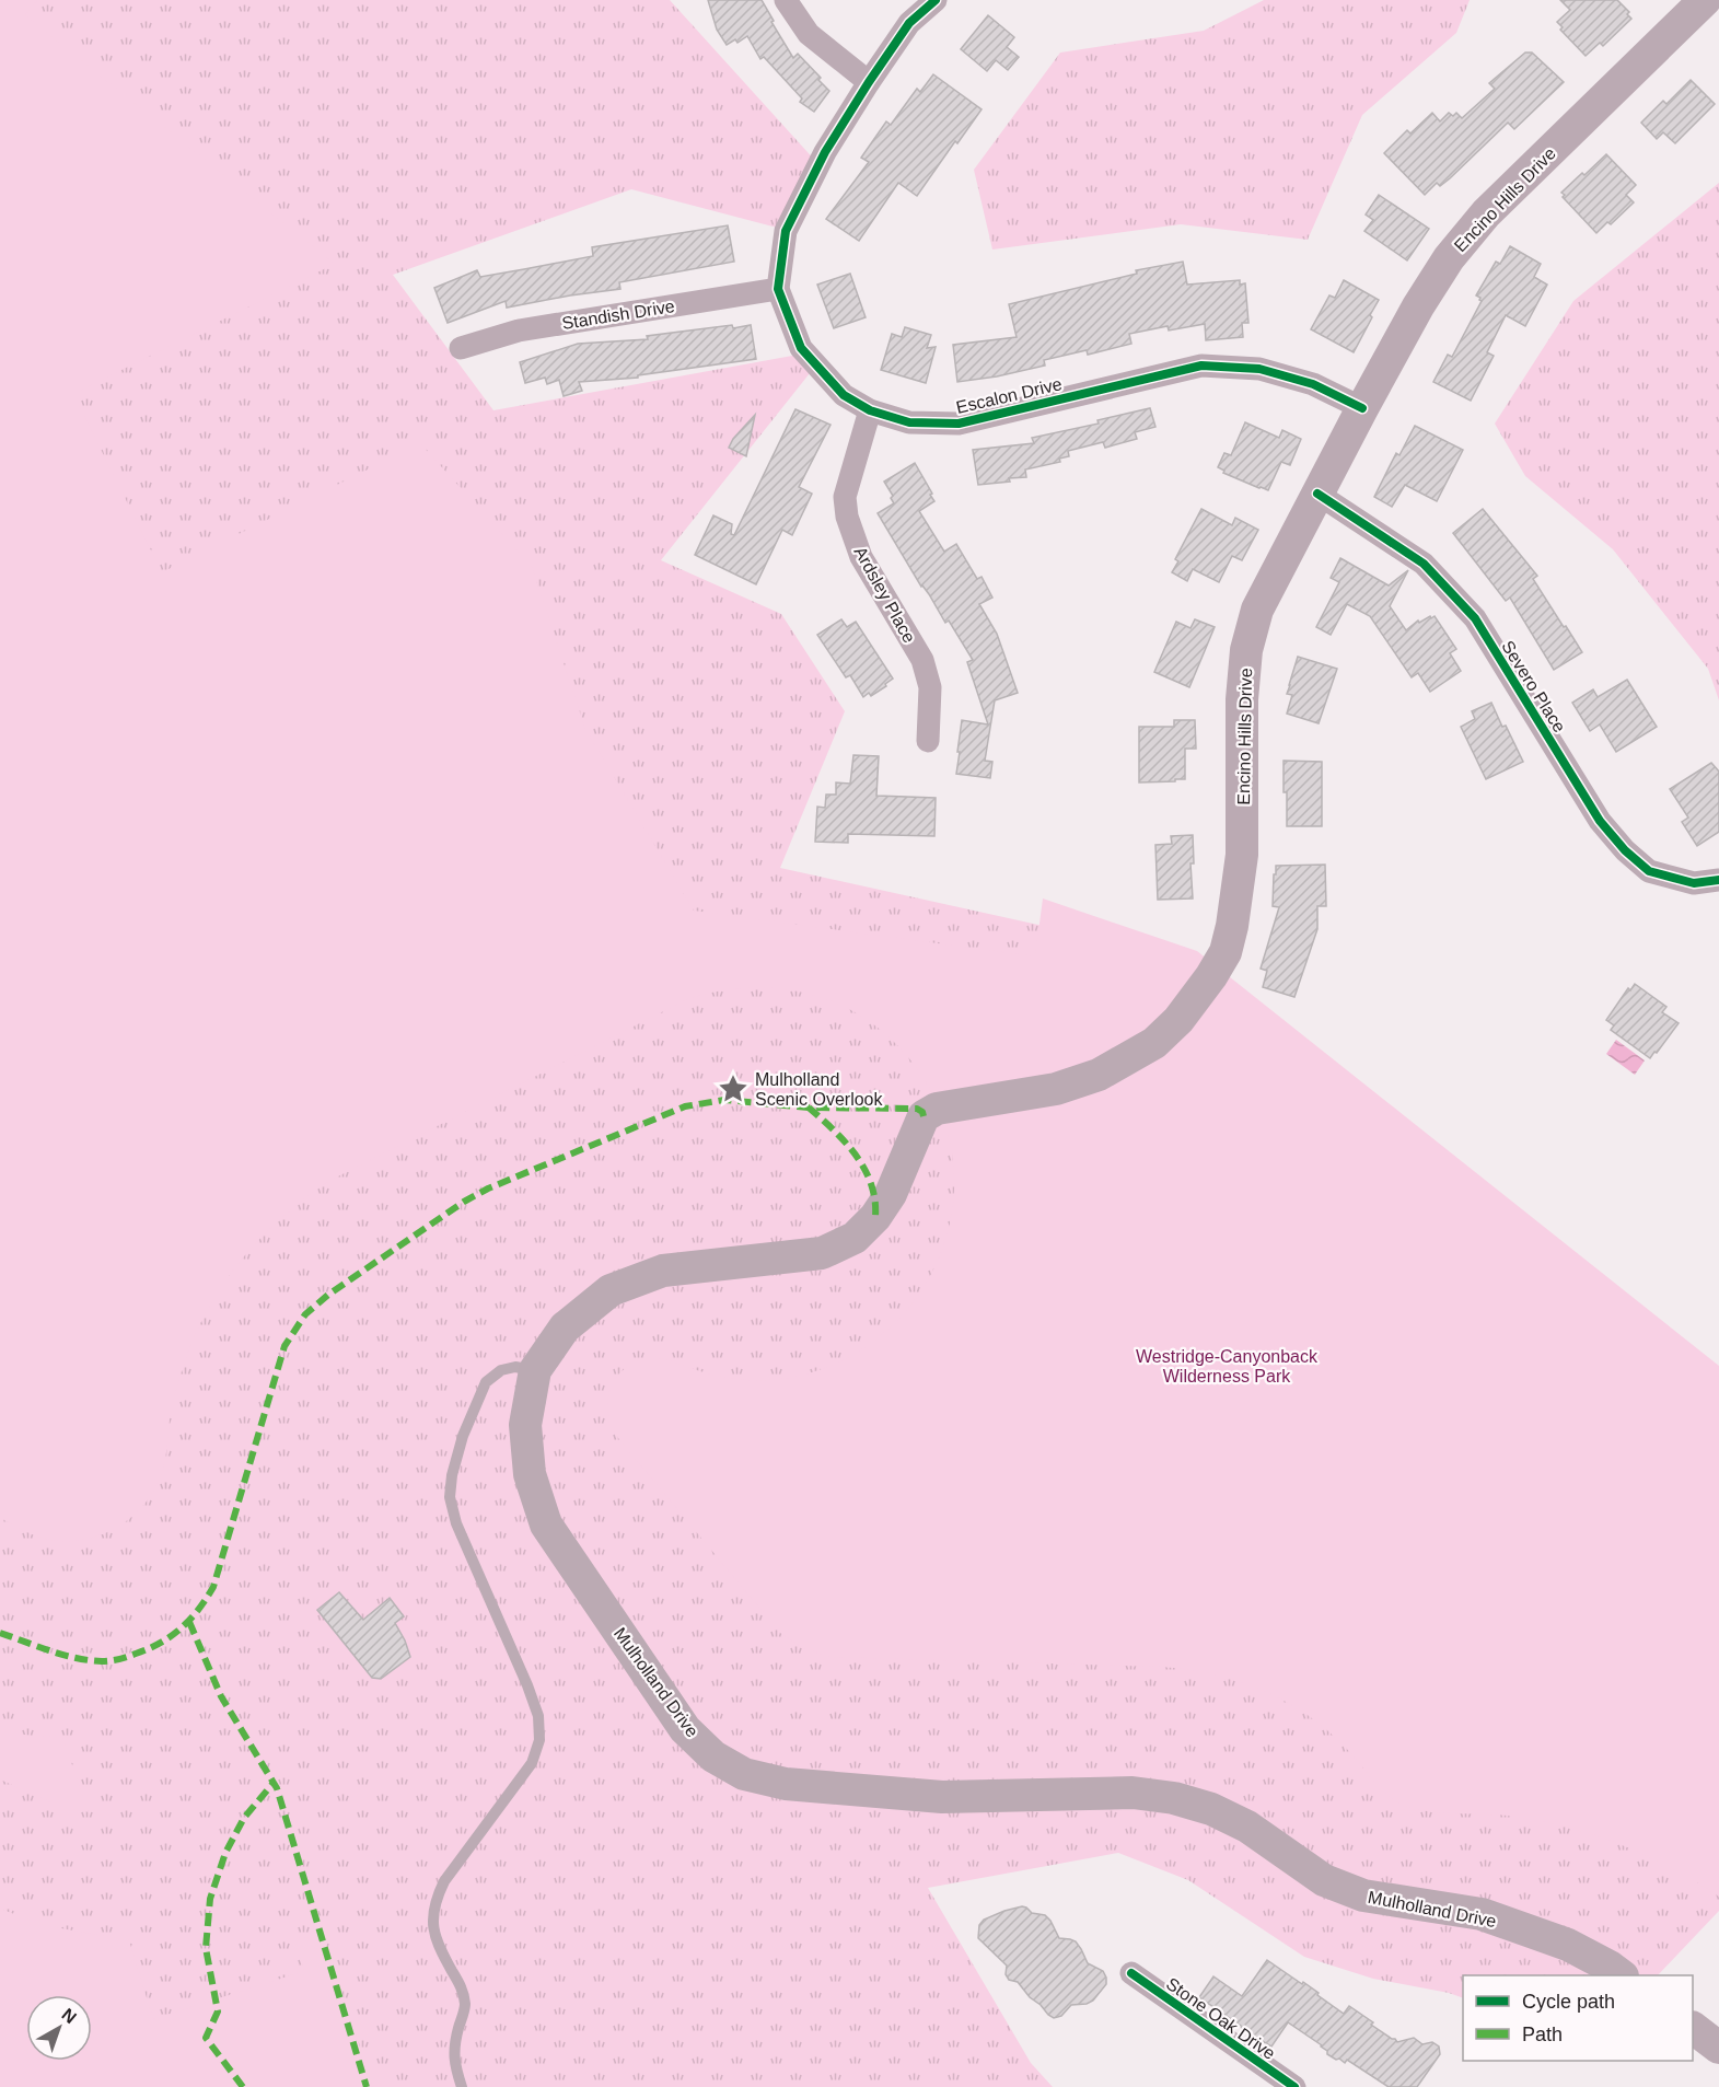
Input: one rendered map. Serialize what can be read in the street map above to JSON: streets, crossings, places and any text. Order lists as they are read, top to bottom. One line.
{"streets":{"main road":["Encino Hills Drive","Mulholland Drive"],"street":["Standish Drive","Escalon Drive","Ardsley Place","Severo Place","Stone Oak Drive"]},"crossings":[["Encino Hills Drive","Escalon Drive"],["Encino Hills Drive","Severo Place"],["Encino Hills Drive","Mulholland Drive"],["Standish Drive","Escalon Drive"],["Escalon Drive","Ardsley Place"]],"parks":["Westridge-Canyonback Wilderness Park"],"places":{"place":["Mulholland Scenic Overlook"]},"legend":["Cycle path","Path"],"north":"top right"}
